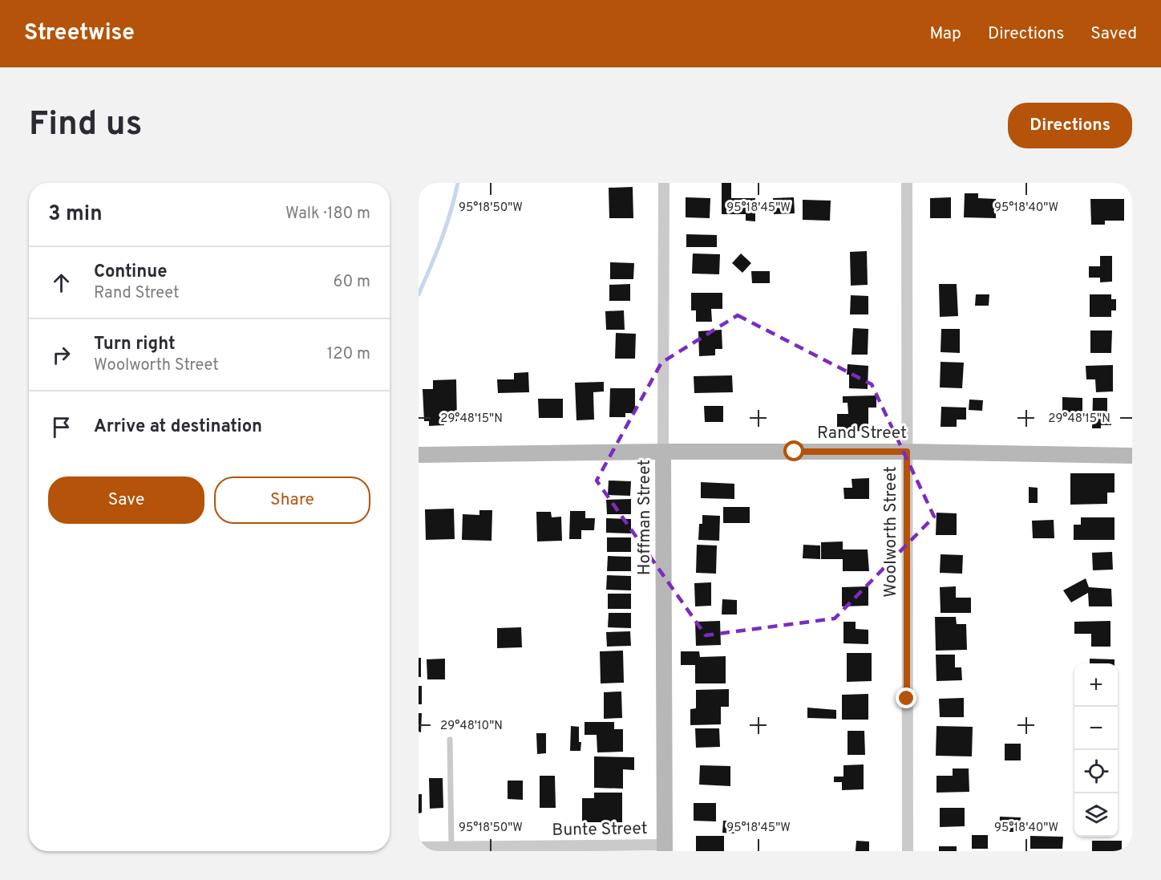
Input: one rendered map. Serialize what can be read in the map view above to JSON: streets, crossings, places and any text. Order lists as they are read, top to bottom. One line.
{"streets":{"street":["Rand Street","Hoffman Street","Woolworth Street","Bunte Street"]},"crossings":[["Rand Street","Hoffman Street"],["Rand Street","Woolworth Street"],["Hoffman Street","Bunte Street"]],"page":{"header":"Streetwise","nav":["Map","Directions","Saved"],"buttons":["Directions",["Save","Share"]],"title":"Find us","heading":["3 min","Walk · 180 m"],"list":[["Continue","Rand Street","60 m"],["Turn right","Woolworth Street","120 m"],"Arrive at destination"],"map_buttons":["+","−"]},"coordinates":["95°18'50\"W","95°18'45\"W","95°18'40\"W","29°48'15\"N","29°48'10\"N"]}
